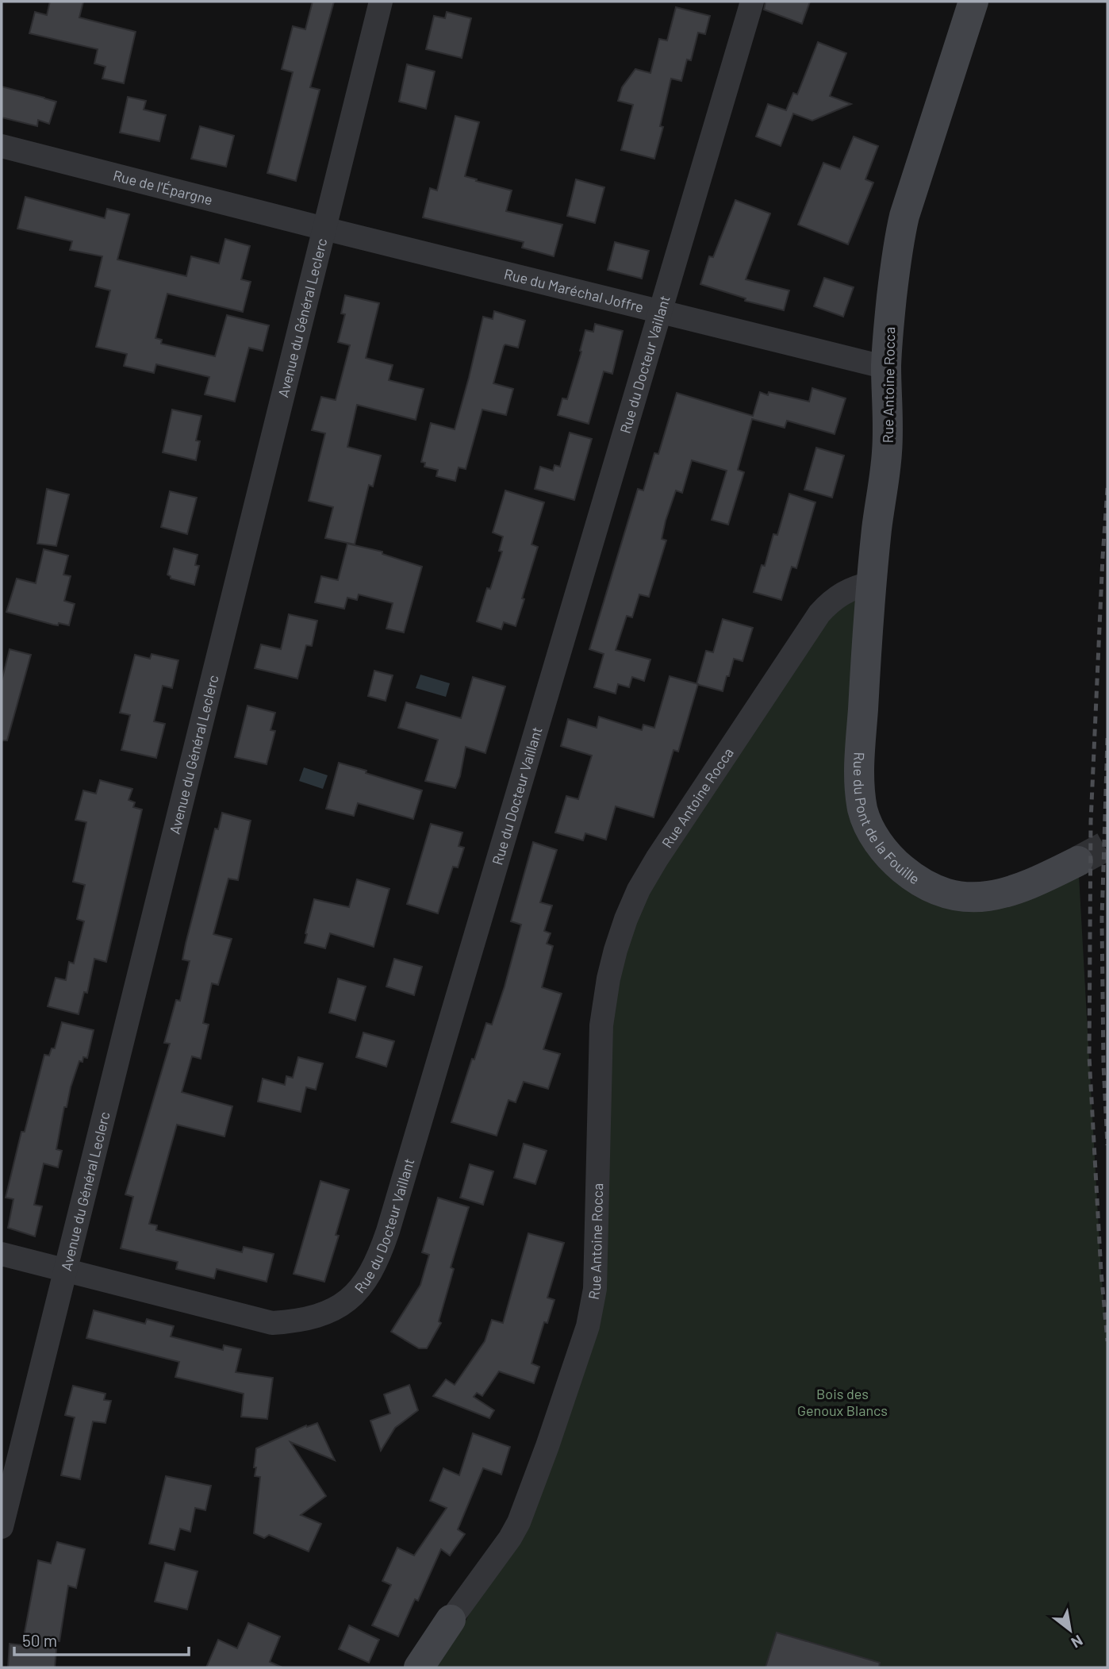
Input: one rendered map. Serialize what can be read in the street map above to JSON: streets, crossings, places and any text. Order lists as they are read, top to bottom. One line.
{"streets":{"street":["Rue de l'Épargne","Rue du Maréchal Joffre","Avenue du Général Leclerc","Rue du Docteur Vaillant","Rue Antoine Rocca","Rue du Pont de la Fouille"]},"crossings":[["Rue de l'Épargne","Rue du Maréchal Joffre"],["Rue de l'Épargne","Avenue du Général Leclerc"],["Rue du Maréchal Joffre","Avenue du Général Leclerc"],["Rue du Maréchal Joffre","Rue du Docteur Vaillant"],["Rue du Maréchal Joffre","Rue Antoine Rocca"],["Avenue du Général Leclerc","Rue du Docteur Vaillant"],["Rue Antoine Rocca","Rue du Pont de la Fouille"]],"parks":["Bois des Genoux Blancs"],"scale_bar":"50 m","north":"bottom right"}
